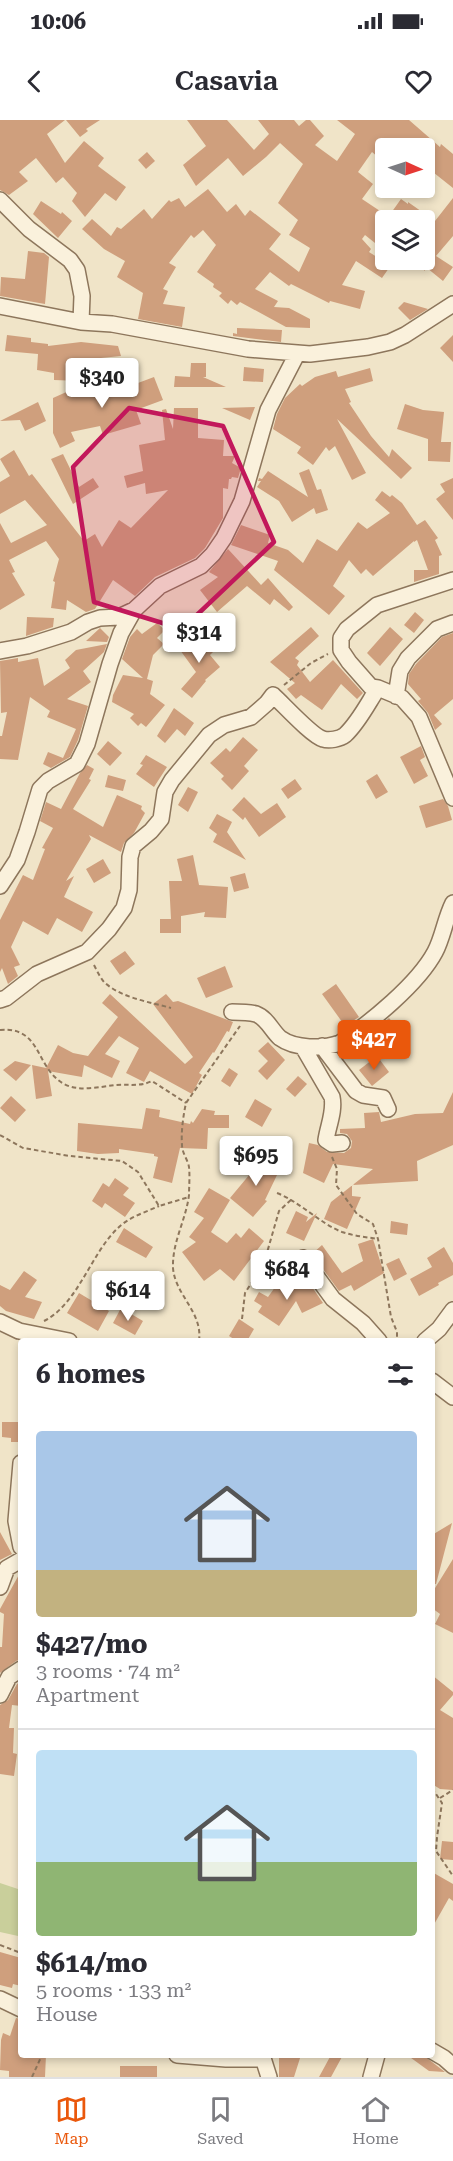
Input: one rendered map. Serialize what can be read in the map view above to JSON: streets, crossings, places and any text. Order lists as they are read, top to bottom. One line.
{"north":"right","page":{"status":"10:06","header":"Casavia","price":["$340","$314","$427","$695","$684","$614"],"heading":"6 homes","list":[{"name":"$427/mo","note":"3 rooms · 74 m² · Apartment"},{"name":"$614/mo","note":"5 rooms · 133 m² · House"}],"tabs":["Map","Saved","Home"]}}
